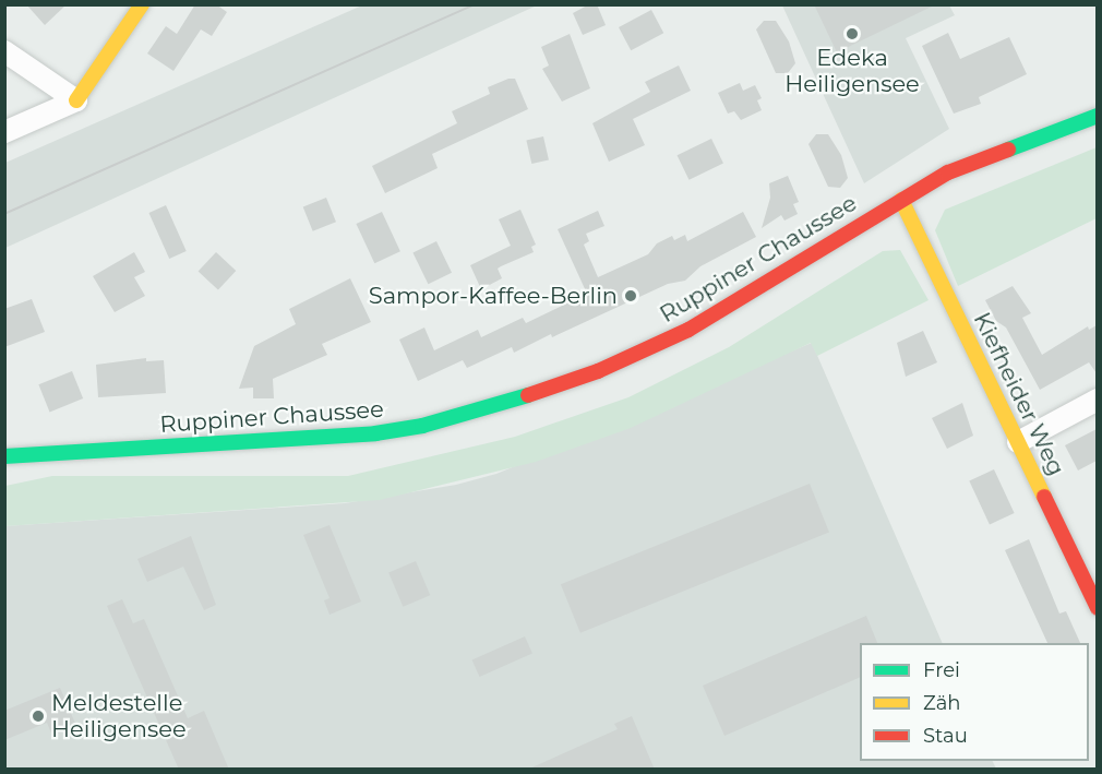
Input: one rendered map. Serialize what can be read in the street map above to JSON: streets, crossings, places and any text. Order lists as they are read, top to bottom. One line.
{"streets":{"main road":["Ruppiner Chaussee","Kiefheider Weg"]},"crossings":[["Ruppiner Chaussee","Kiefheider Weg"]],"places":["Edeka Heiligensee","Sampor-Kaffee-Berlin","Meldestelle Heiligensee"],"legend":["Frei","Zäh","Stau"]}
